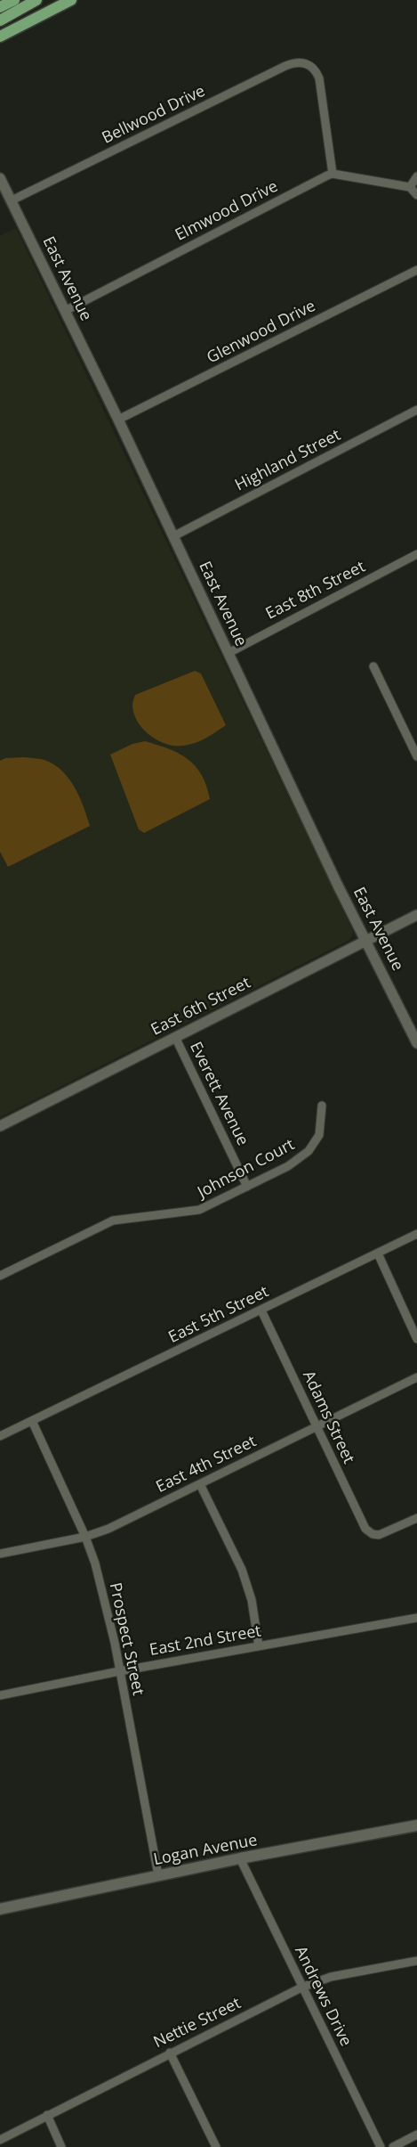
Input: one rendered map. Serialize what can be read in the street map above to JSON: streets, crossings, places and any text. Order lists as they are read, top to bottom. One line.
{"streets":{"main road":["Logan Avenue"],"street":["Bellwood Drive","Elmwood Drive","East Avenue","Glenwood Drive","Highland Street","East 8th Street","East 6th Street","Everett Avenue","Johnson Court","East 5th Street","Adams Street","East 4th Street","Prospect Street","East 2nd Street","Andrews Drive","Nettie Street"]},"crossings":[["Bellwood Drive","Elmwood Drive"],["Bellwood Drive","East Avenue"],["Elmwood Drive","East Avenue"],["East Avenue","Glenwood Drive"],["East Avenue","Highland Street"],["East Avenue","East 8th Street"],["East Avenue","East 6th Street"],["East 6th Street","Everett Avenue"],["Everett Avenue","Johnson Court"],["East 5th Street","Adams Street"],["East 5th Street","Prospect Street"],["Adams Street","East 4th Street"],["East 4th Street","Prospect Street"],["Prospect Street","East 2nd Street"],["Prospect Street","Logan Avenue"],["Logan Avenue","Andrews Drive"],["Andrews Drive","Nettie Street"]]}
